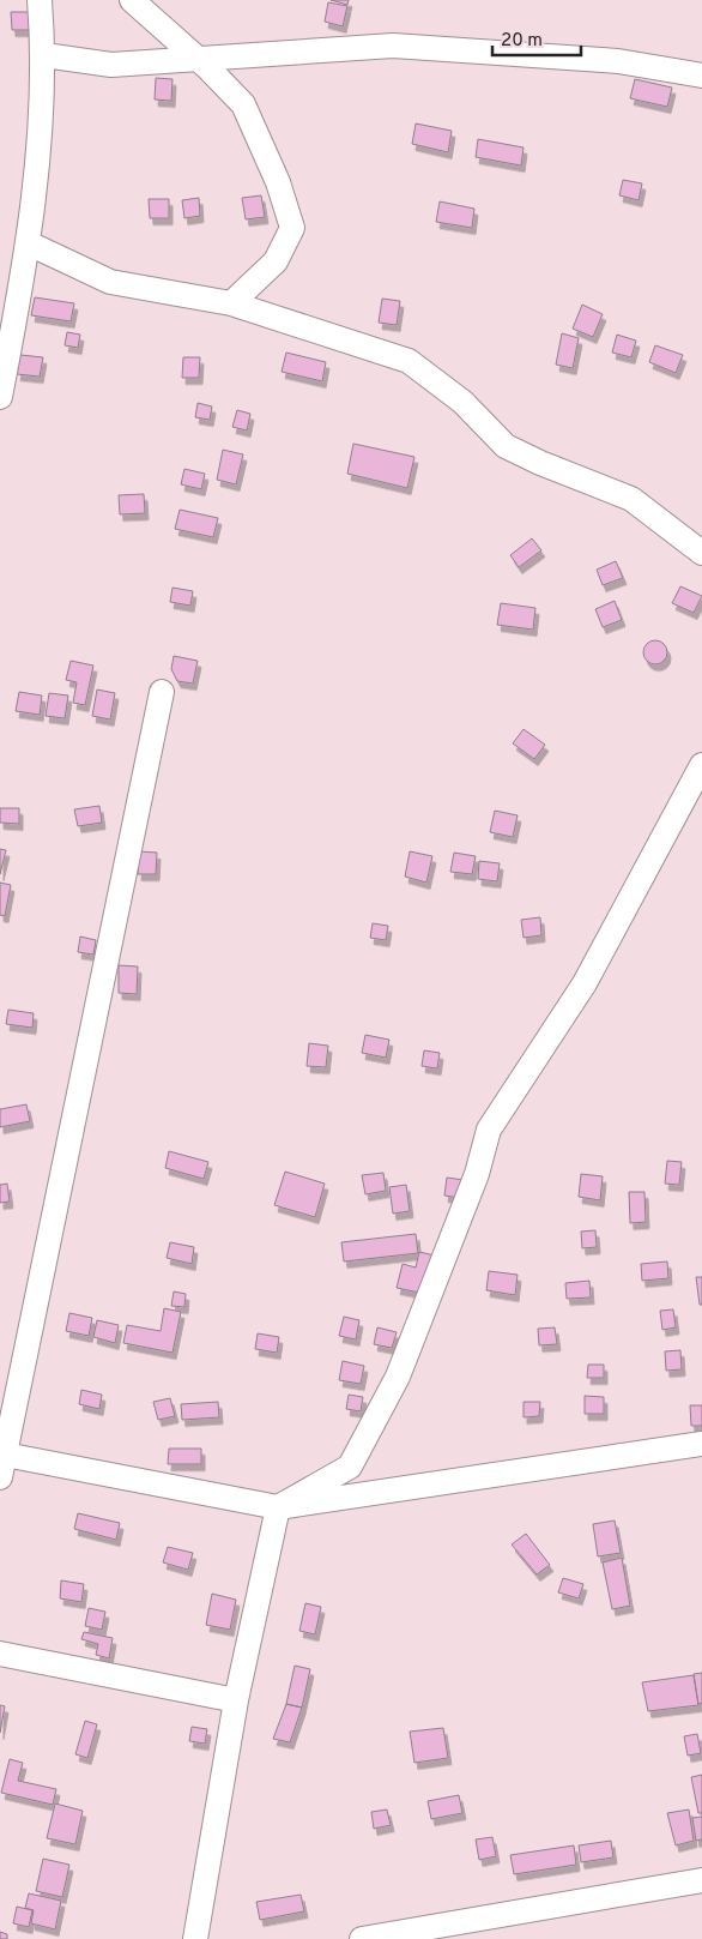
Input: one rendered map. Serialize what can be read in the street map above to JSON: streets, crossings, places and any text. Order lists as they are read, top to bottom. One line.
{"scale_bar":"20 m"}
